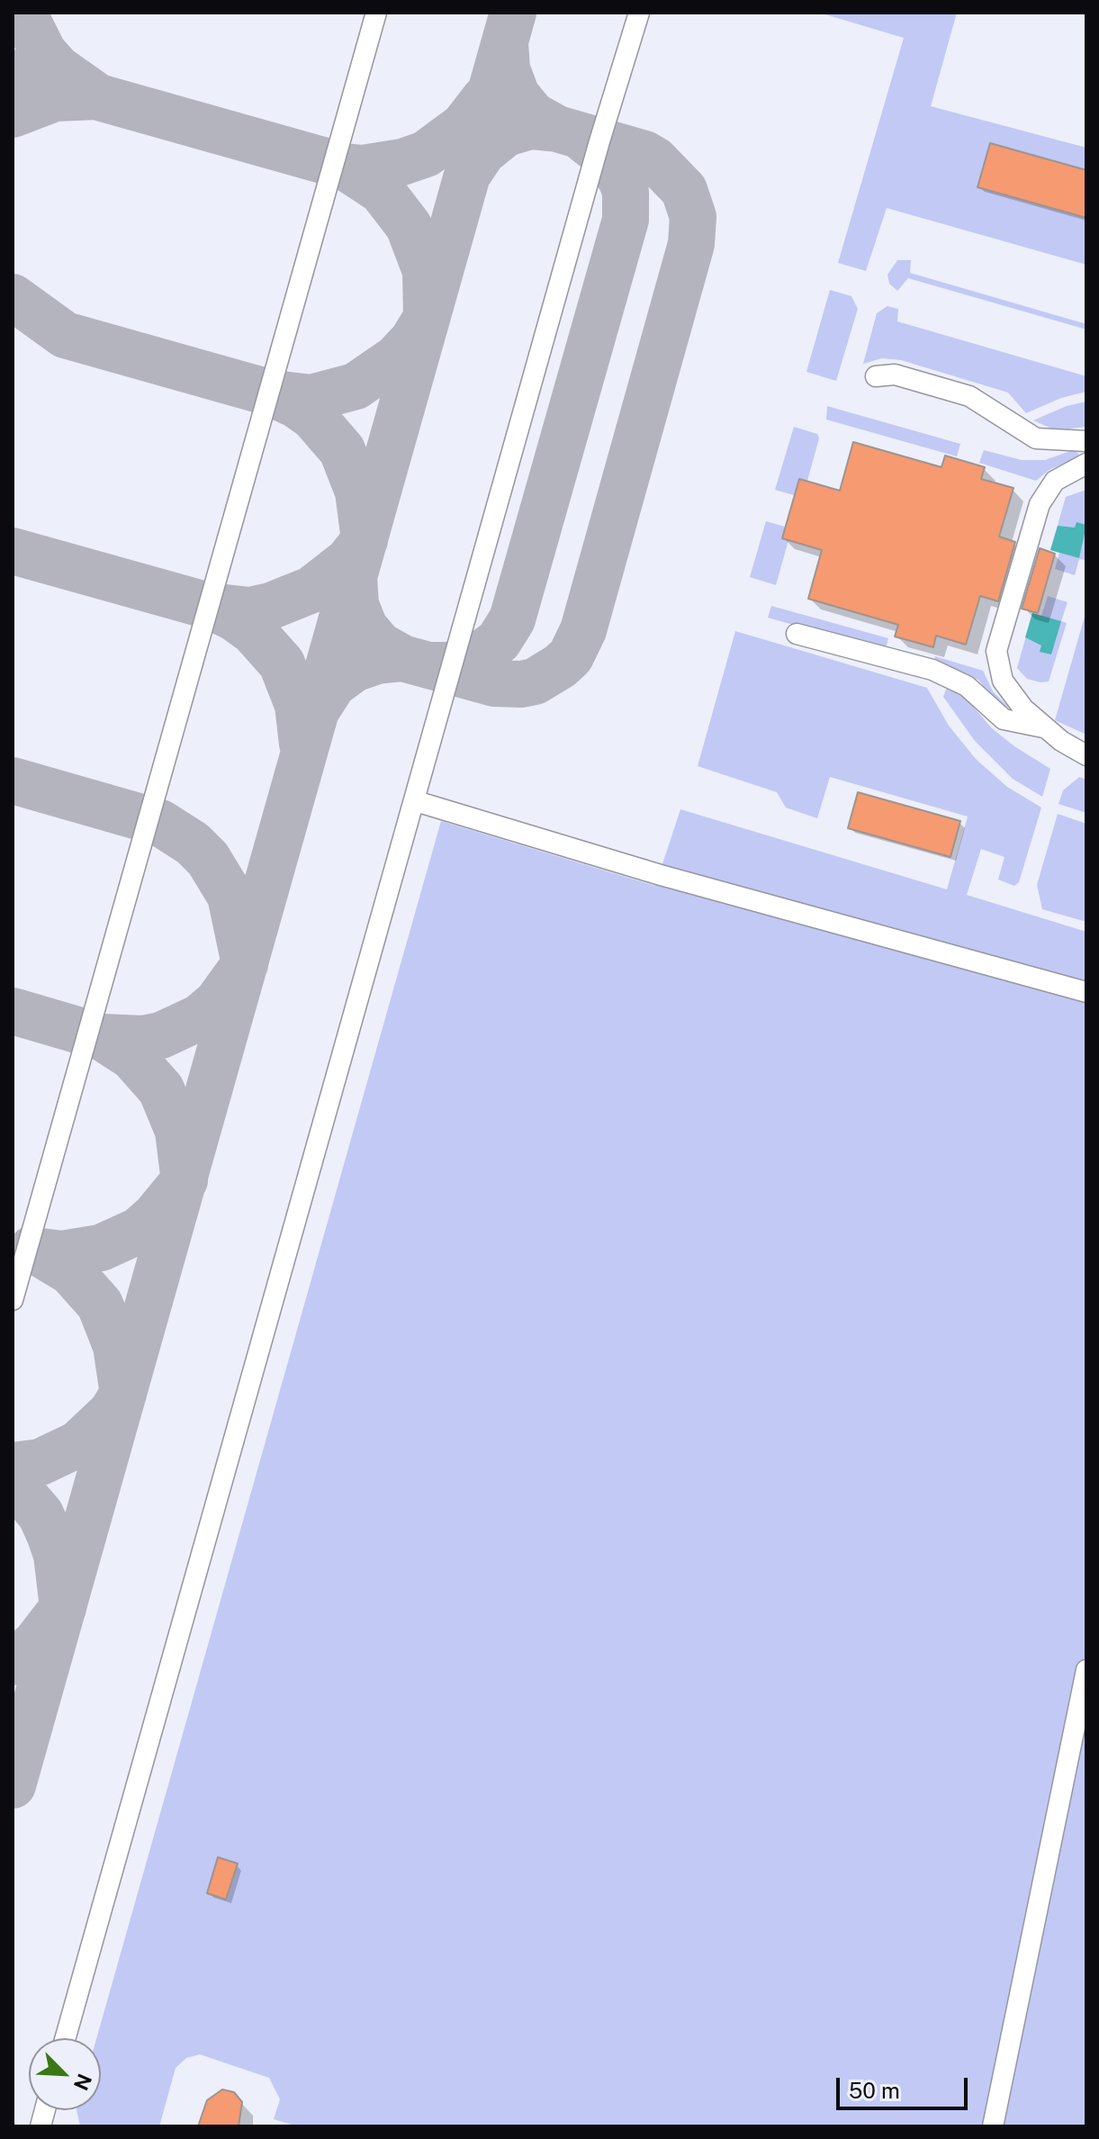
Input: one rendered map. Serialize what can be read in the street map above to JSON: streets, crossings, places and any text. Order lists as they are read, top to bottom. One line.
{"scale_bar":"50 m","north":"bottom right"}
